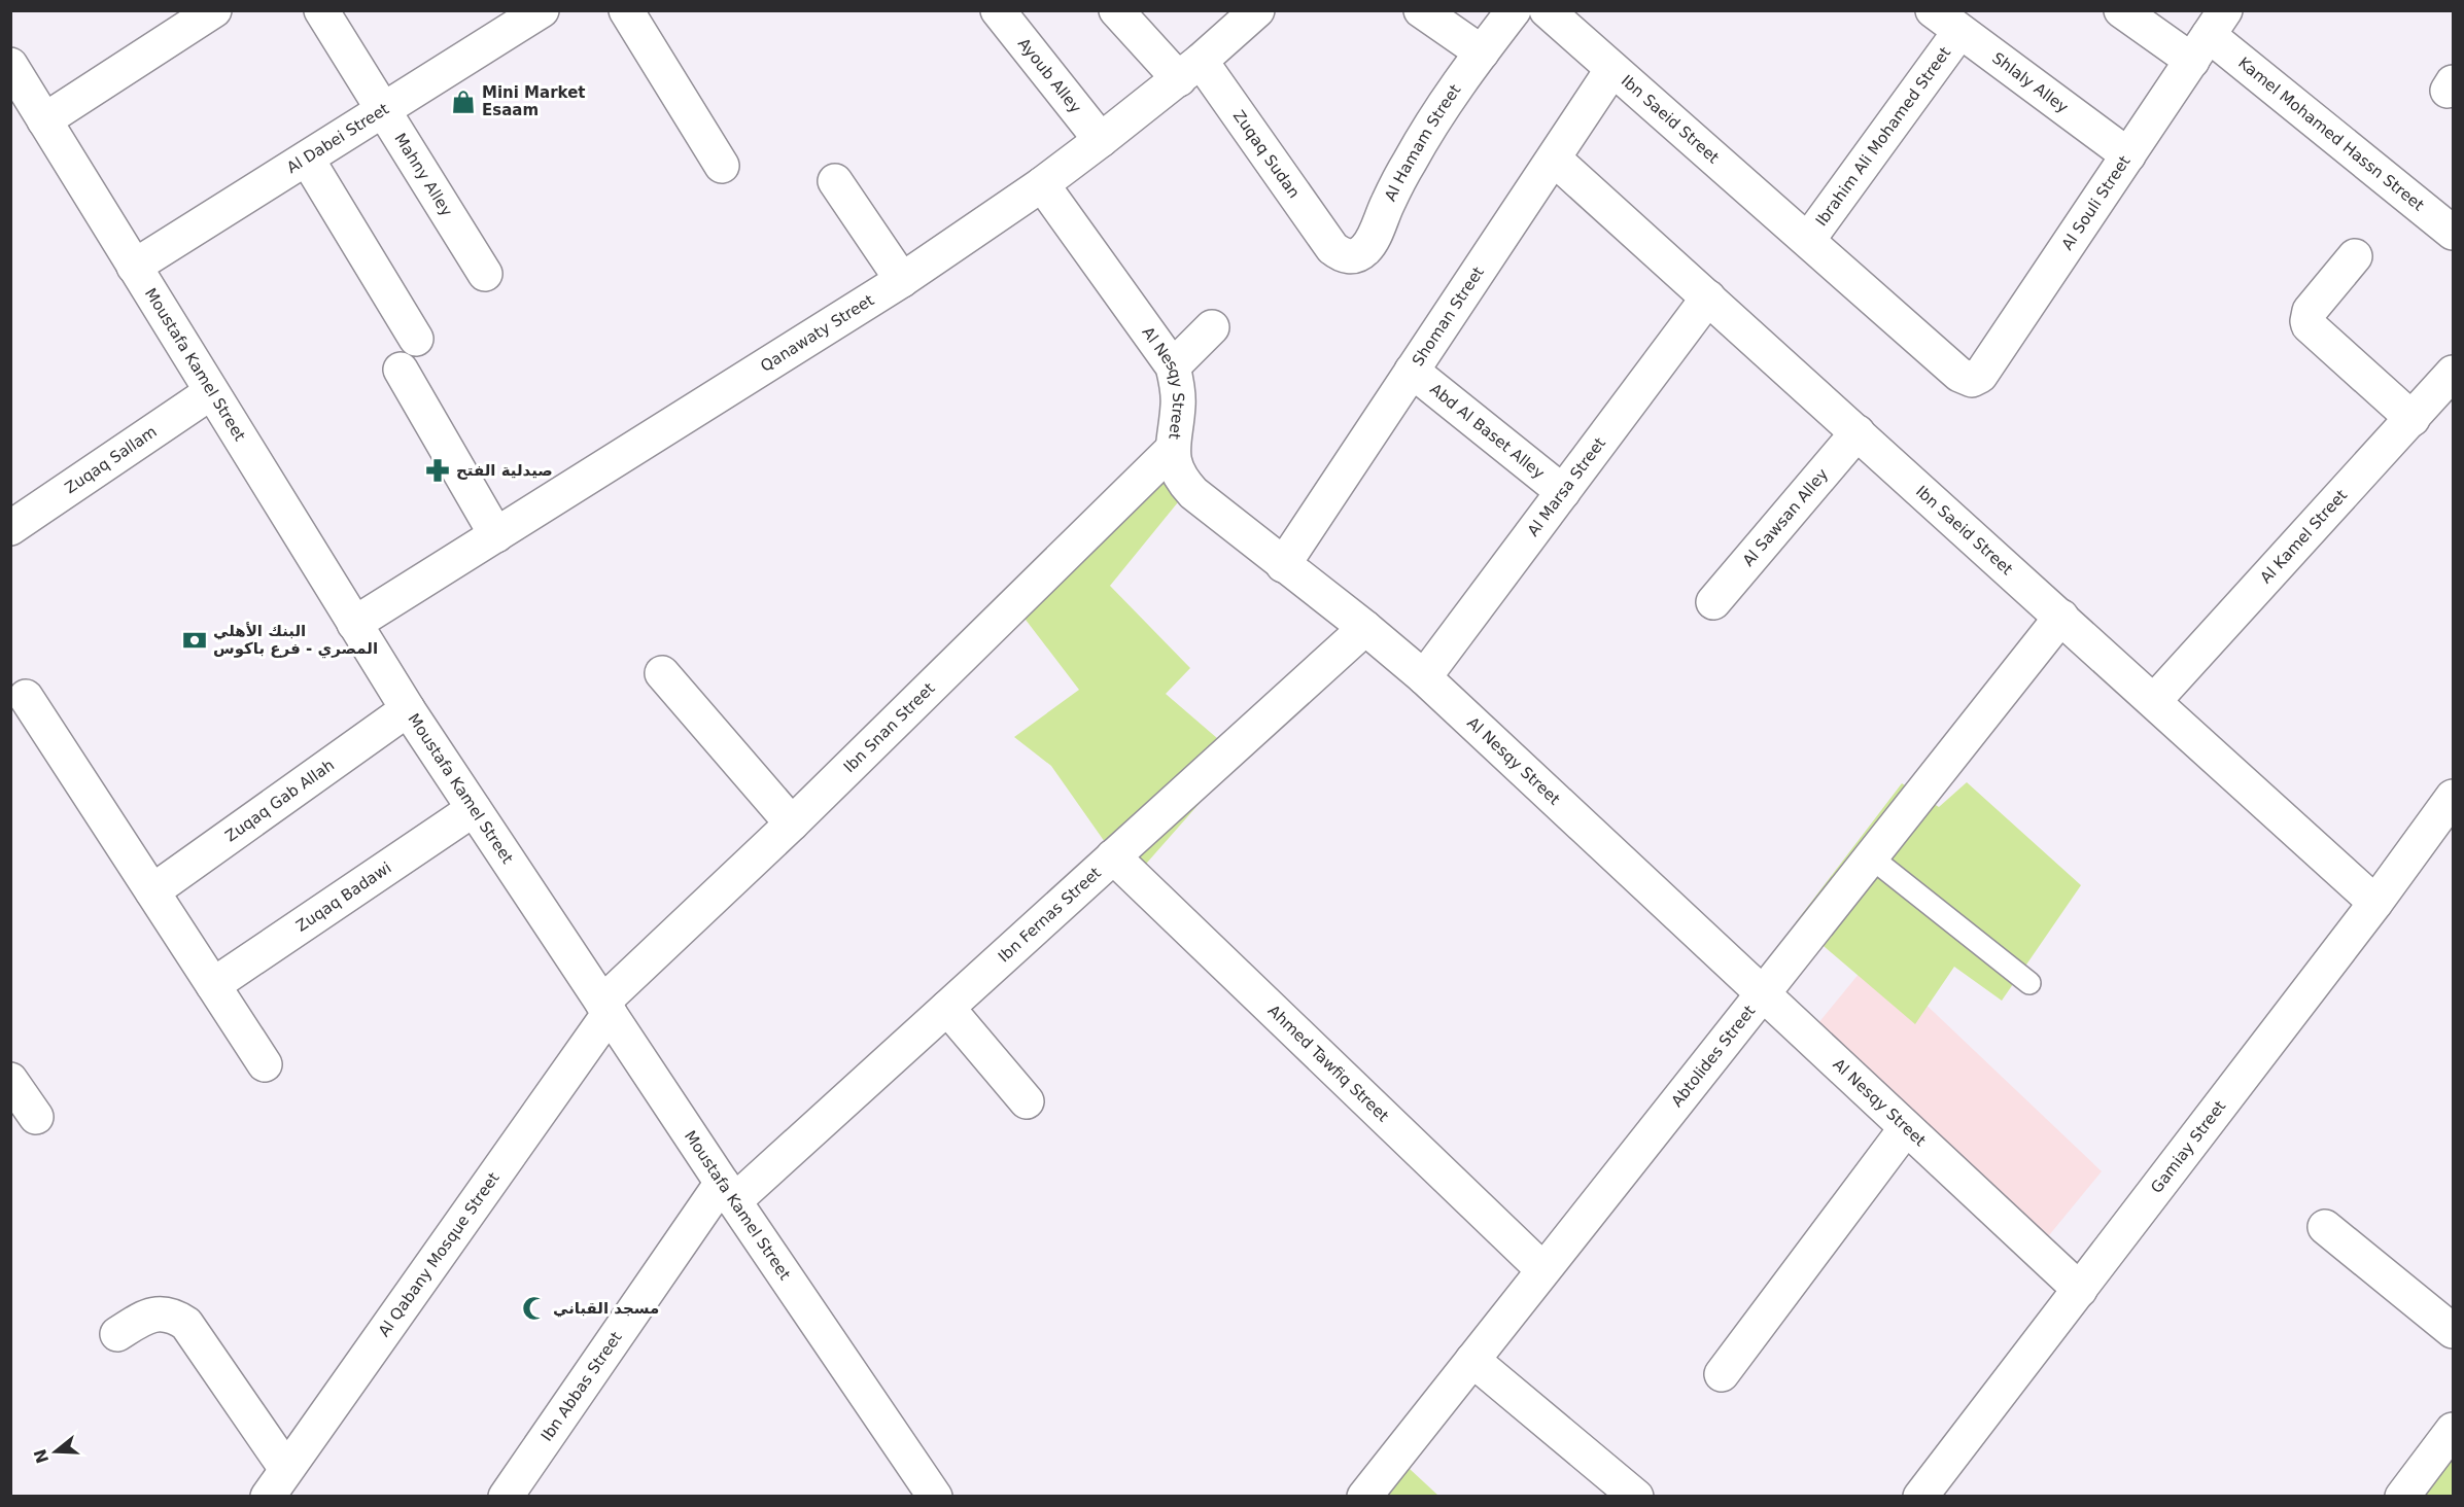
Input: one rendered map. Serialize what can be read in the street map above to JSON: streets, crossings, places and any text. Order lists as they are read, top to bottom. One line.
{"streets":{"street":["Ayoub Alley","Shlaly Alley","Ibn Saeid Street","Kamel Mohamed Hassn Street","Ibrahim Ali Mohamed Street","Al Dabei Street","Al Hamam Street","Zuqaq Sudan","Mahny Alley","Al Souli Street","Shoman Street","Qanawaty Street","Moustafa Kamel Street","Al Nesqy Street","Abd Al Baset Alley","Zuqaq Sallam","Al Marsa Street","Al Sawsan Alley","Al Kamel Street","Ibn Snan Street","Zuqaq Gab Allah","Zuqaq Badawi","Ibn Fernas Street","Abtolides Street","Ahmed Tawfiq Street","Gamiay Street","Al Qabany Mosque Street","Ibn Abbas Street"]},"crossings":[["Ayoub Alley","Qanawaty Street"],["Shlaly Alley","Ibrahim Ali Mohamed Street"],["Shlaly Alley","Al Souli Street"],["Ibn Saeid Street","Ibrahim Ali Mohamed Street"],["Ibn Saeid Street","Al Souli Street"],["Ibn Saeid Street","Shoman Street"],["Ibn Saeid Street","Al Marsa Street"],["Ibn Saeid Street","Al Sawsan Alley"],["Ibn Saeid Street","Al Kamel Street"],["Ibn Saeid Street","Abtolides Street"],["Ibn Saeid Street","Gamiay Street"],["Kamel Mohamed Hassn Street","Al Souli Street"],["Al Dabei Street","Mahny Alley"],["Al Dabei Street","Moustafa Kamel Street"],["Al Hamam Street","Zuqaq Sudan"],["Zuqaq Sudan","Qanawaty Street"],["Shoman Street","Al Nesqy Street"],["Shoman Street","Abd Al Baset Alley"],["Qanawaty Street","Moustafa Kamel Street"],["Qanawaty Street","Al Nesqy Street"],["Moustafa Kamel Street","Zuqaq Sallam"],["Moustafa Kamel Street","Ibn Snan Street"],["Moustafa Kamel Street","Zuqaq Gab Allah"],["Moustafa Kamel Street","Zuqaq Badawi"],["Moustafa Kamel Street","Ibn Fernas Street"],["Moustafa Kamel Street","Al Qabany Mosque Street"],["Moustafa Kamel Street","Ibn Abbas Street"],["Al Nesqy Street","Al Marsa Street"],["Al Nesqy Street","Ibn Snan Street"],["Al Nesqy Street","Ibn Fernas Street"],["Al Nesqy Street","Abtolides Street"],["Al Nesqy Street","Gamiay Street"],["Abd Al Baset Alley","Al Marsa Street"],["Ibn Snan Street","Al Qabany Mosque Street"],["Ibn Fernas Street","Ahmed Tawfiq Street"],["Ibn Fernas Street","Ibn Abbas Street"],["Abtolides Street","Ahmed Tawfiq Street"]],"places":{"shop":["Mini Market Esaam"],"pharmacy":["صيدلية الفتح"],"bank":["البنك الأهلي المصري - فرع باكوس"],"mosque":["مسجد القباني"]},"north":"left"}
